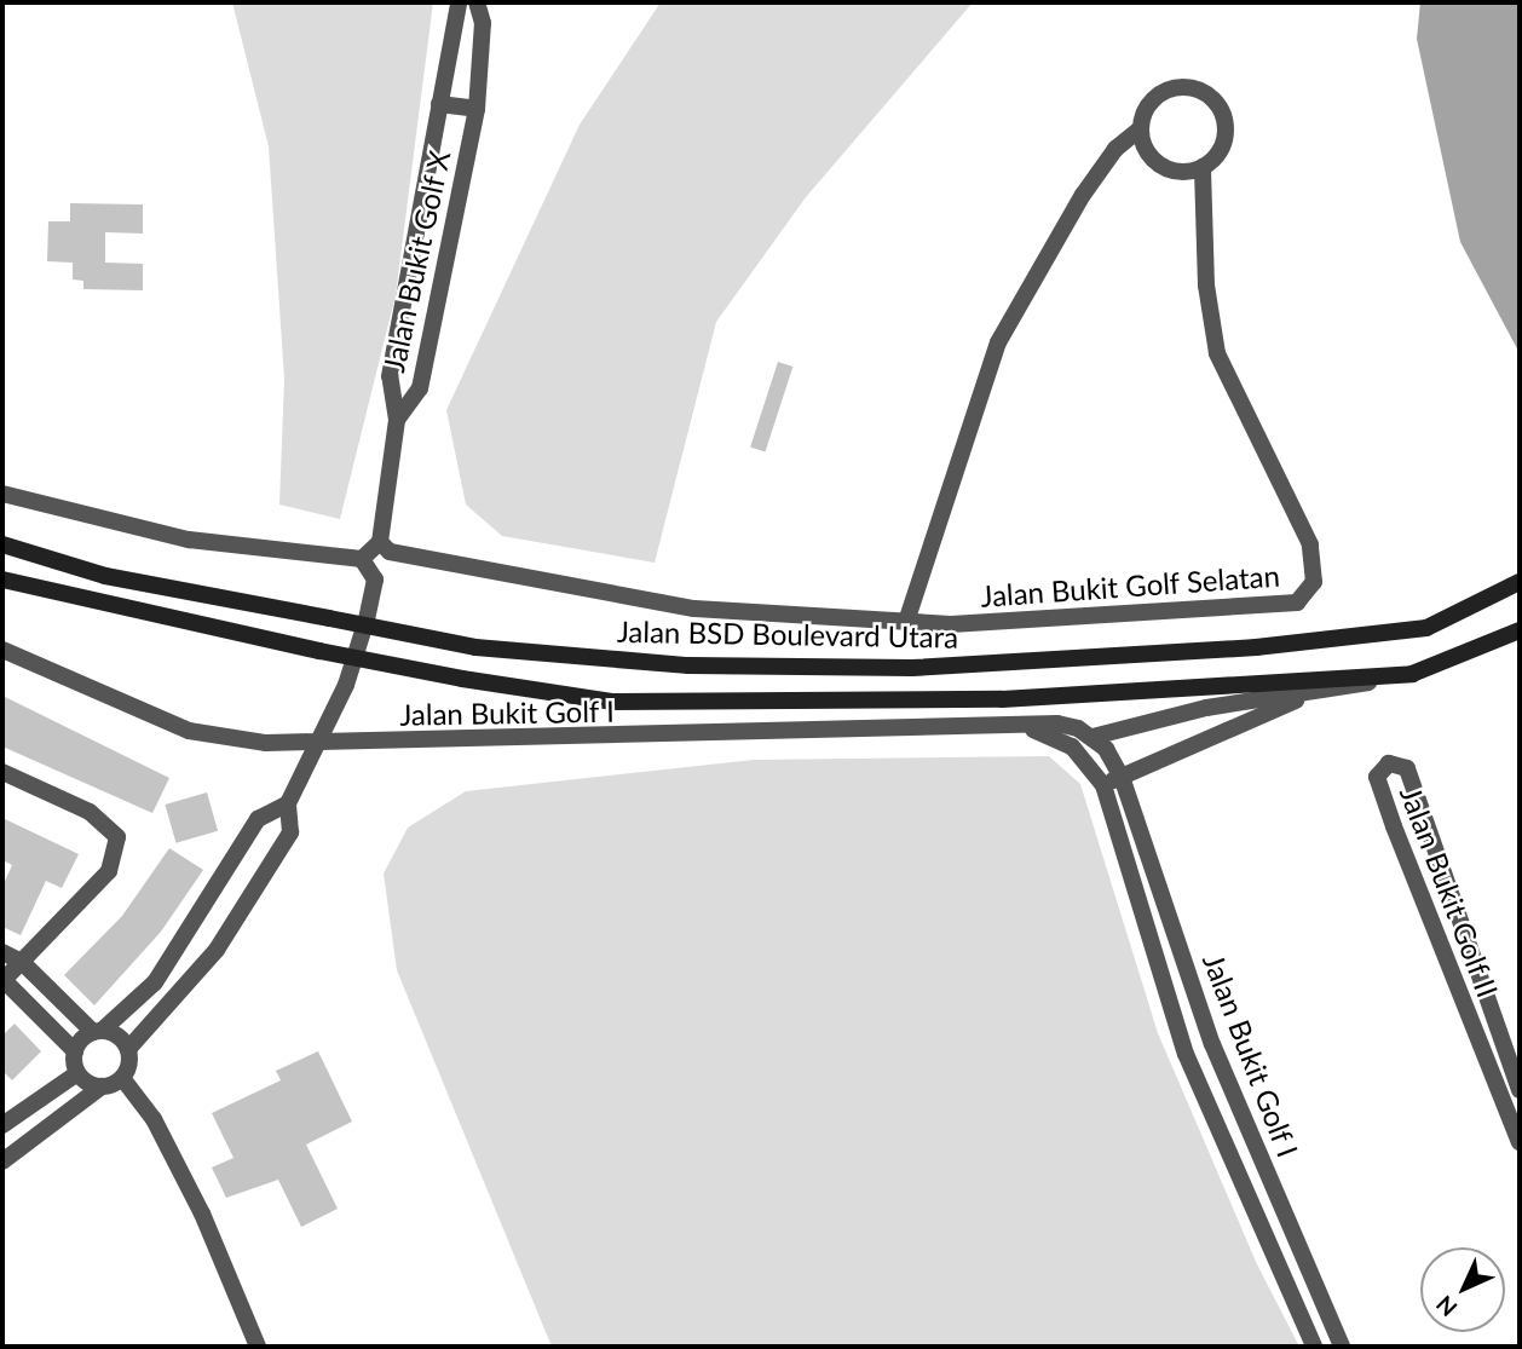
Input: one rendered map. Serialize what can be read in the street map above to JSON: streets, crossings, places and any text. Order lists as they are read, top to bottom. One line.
{"streets":{"main road":["Jalan BSD Boulevard Utara"],"street":["Jalan Bukit Golf X","Jalan Bukit Golf Selatan","Jalan Bukit Golf I","Jalan Bukit Golf II"]},"crossings":[["Jalan Bukit Golf X","Jalan Bukit Golf Selatan"]],"north":"bottom left"}
